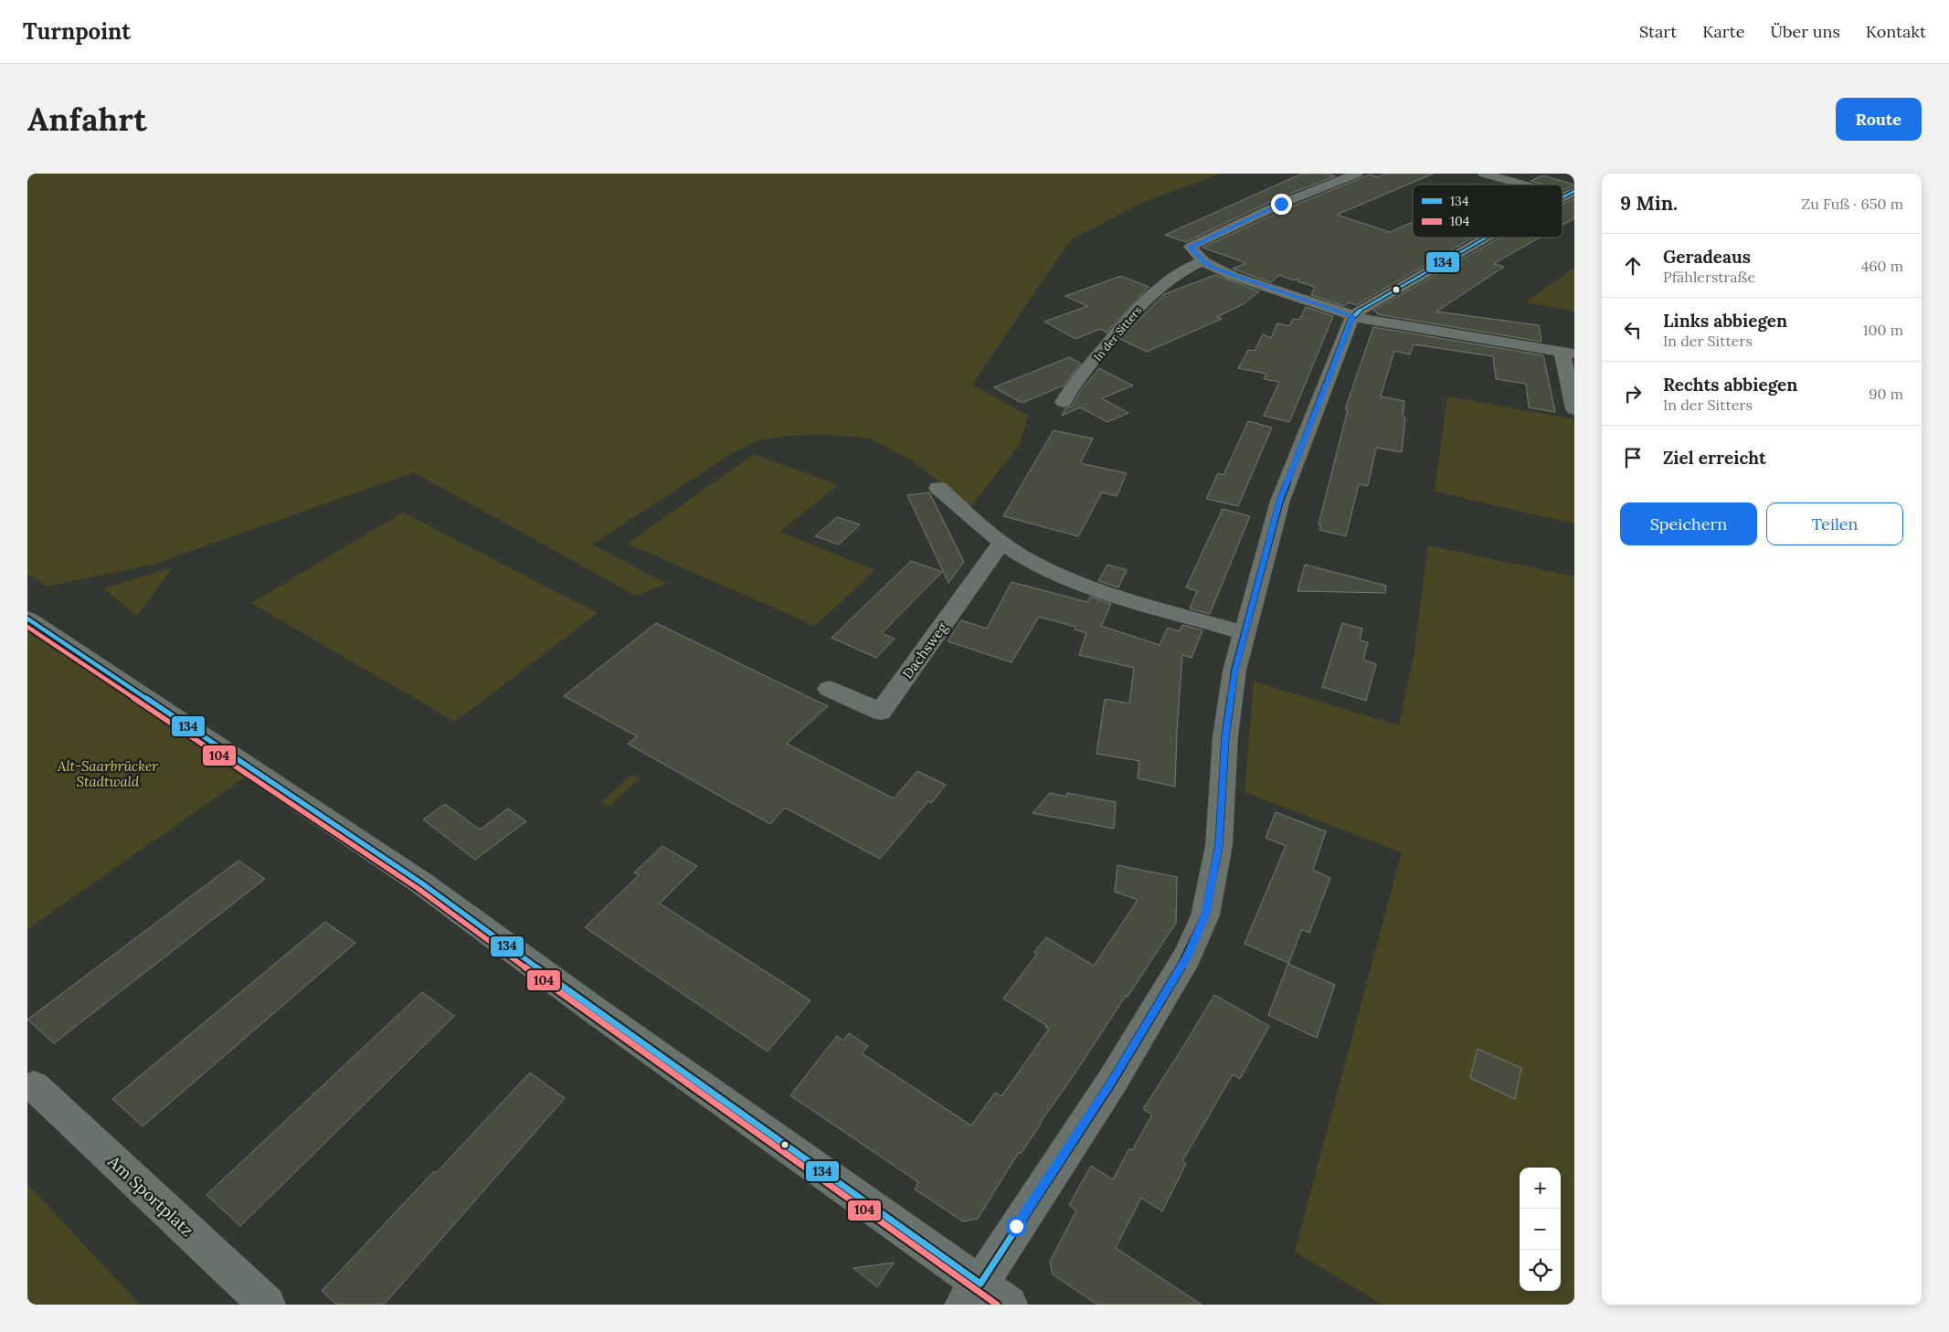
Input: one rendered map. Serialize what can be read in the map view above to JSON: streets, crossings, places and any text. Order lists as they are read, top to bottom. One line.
{"streets":{"street":["In der Sitters","Dachsweg","Am Sportplatz"]},"parks":["Alt-Saarbrücker Stadtwald"],"lines":["transit line 134","transit line 104"],"legend":["134","104"],"page":{"header":"Turnpoint","nav":["Start","Karte","Über uns","Kontakt"],"buttons":["Route",["Speichern","Teilen"]],"title":"Anfahrt","heading":["9 Min.","Zu Fuß · 650 m"],"list":[["Geradeaus","Pfählerstraße","460 m"],["Links abbiegen","In der Sitters","100 m"],["Rechts abbiegen","In der Sitters","90 m"],"Ziel erreicht"],"map_buttons":["+","−"]}}
